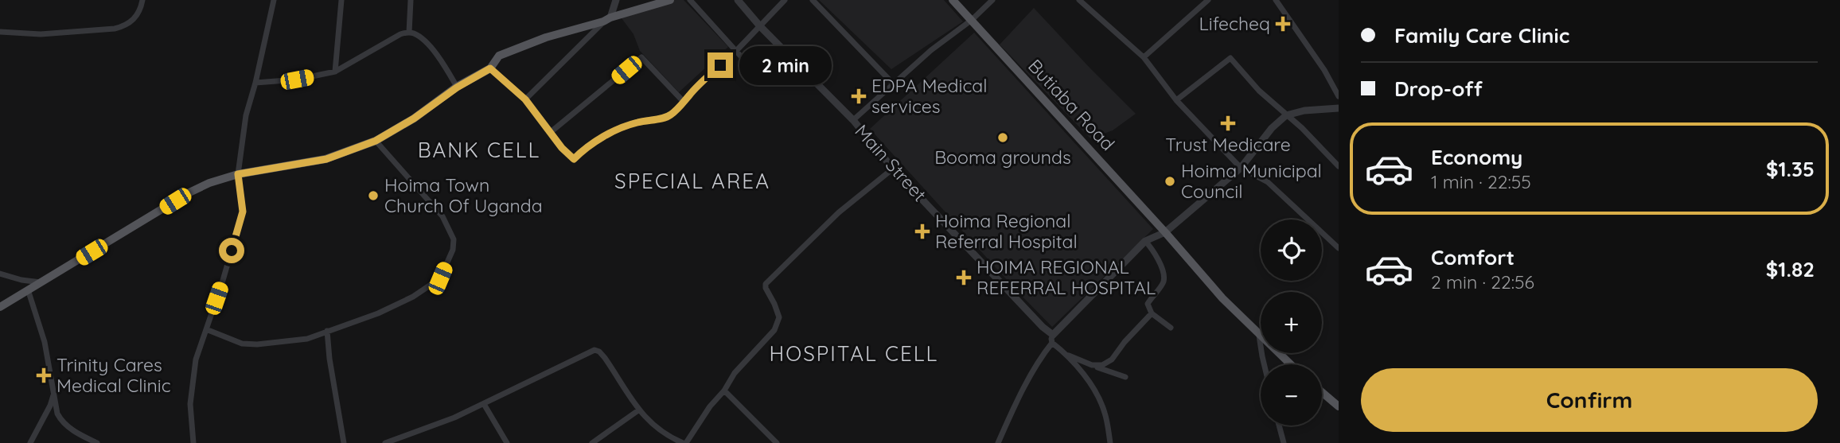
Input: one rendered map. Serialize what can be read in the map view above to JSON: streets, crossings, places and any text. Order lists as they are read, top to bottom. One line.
{"streets":{"main road":["Butiaba Road"],"street":["Main Street"]},"districts":["BANK CELL","SPECIAL AREA","HOSPITAL CELL"],"places":{"health":["Lifecheq","EDPA Medical services","Trust Medicare","Hoima Regional Referral Hospital","HOIMA REGIONAL REFERRAL HOSPITAL","Trinity Cares Medical Clinic"],"other":["Booma grounds","Hoima Municipal Council","Hoima Town Church Of Uganda"]},"page":{"banner":["Family Care Clinic","Drop-off"],"bubble":"2 min","list":[{"name":"Economy","note":"1 min · 22:55","value":"$1.35"},{"name":"Comfort","note":"2 min · 22:56","value":"$1.82"}],"map_buttons":["+","−"],"buttons":"Confirm"}}
